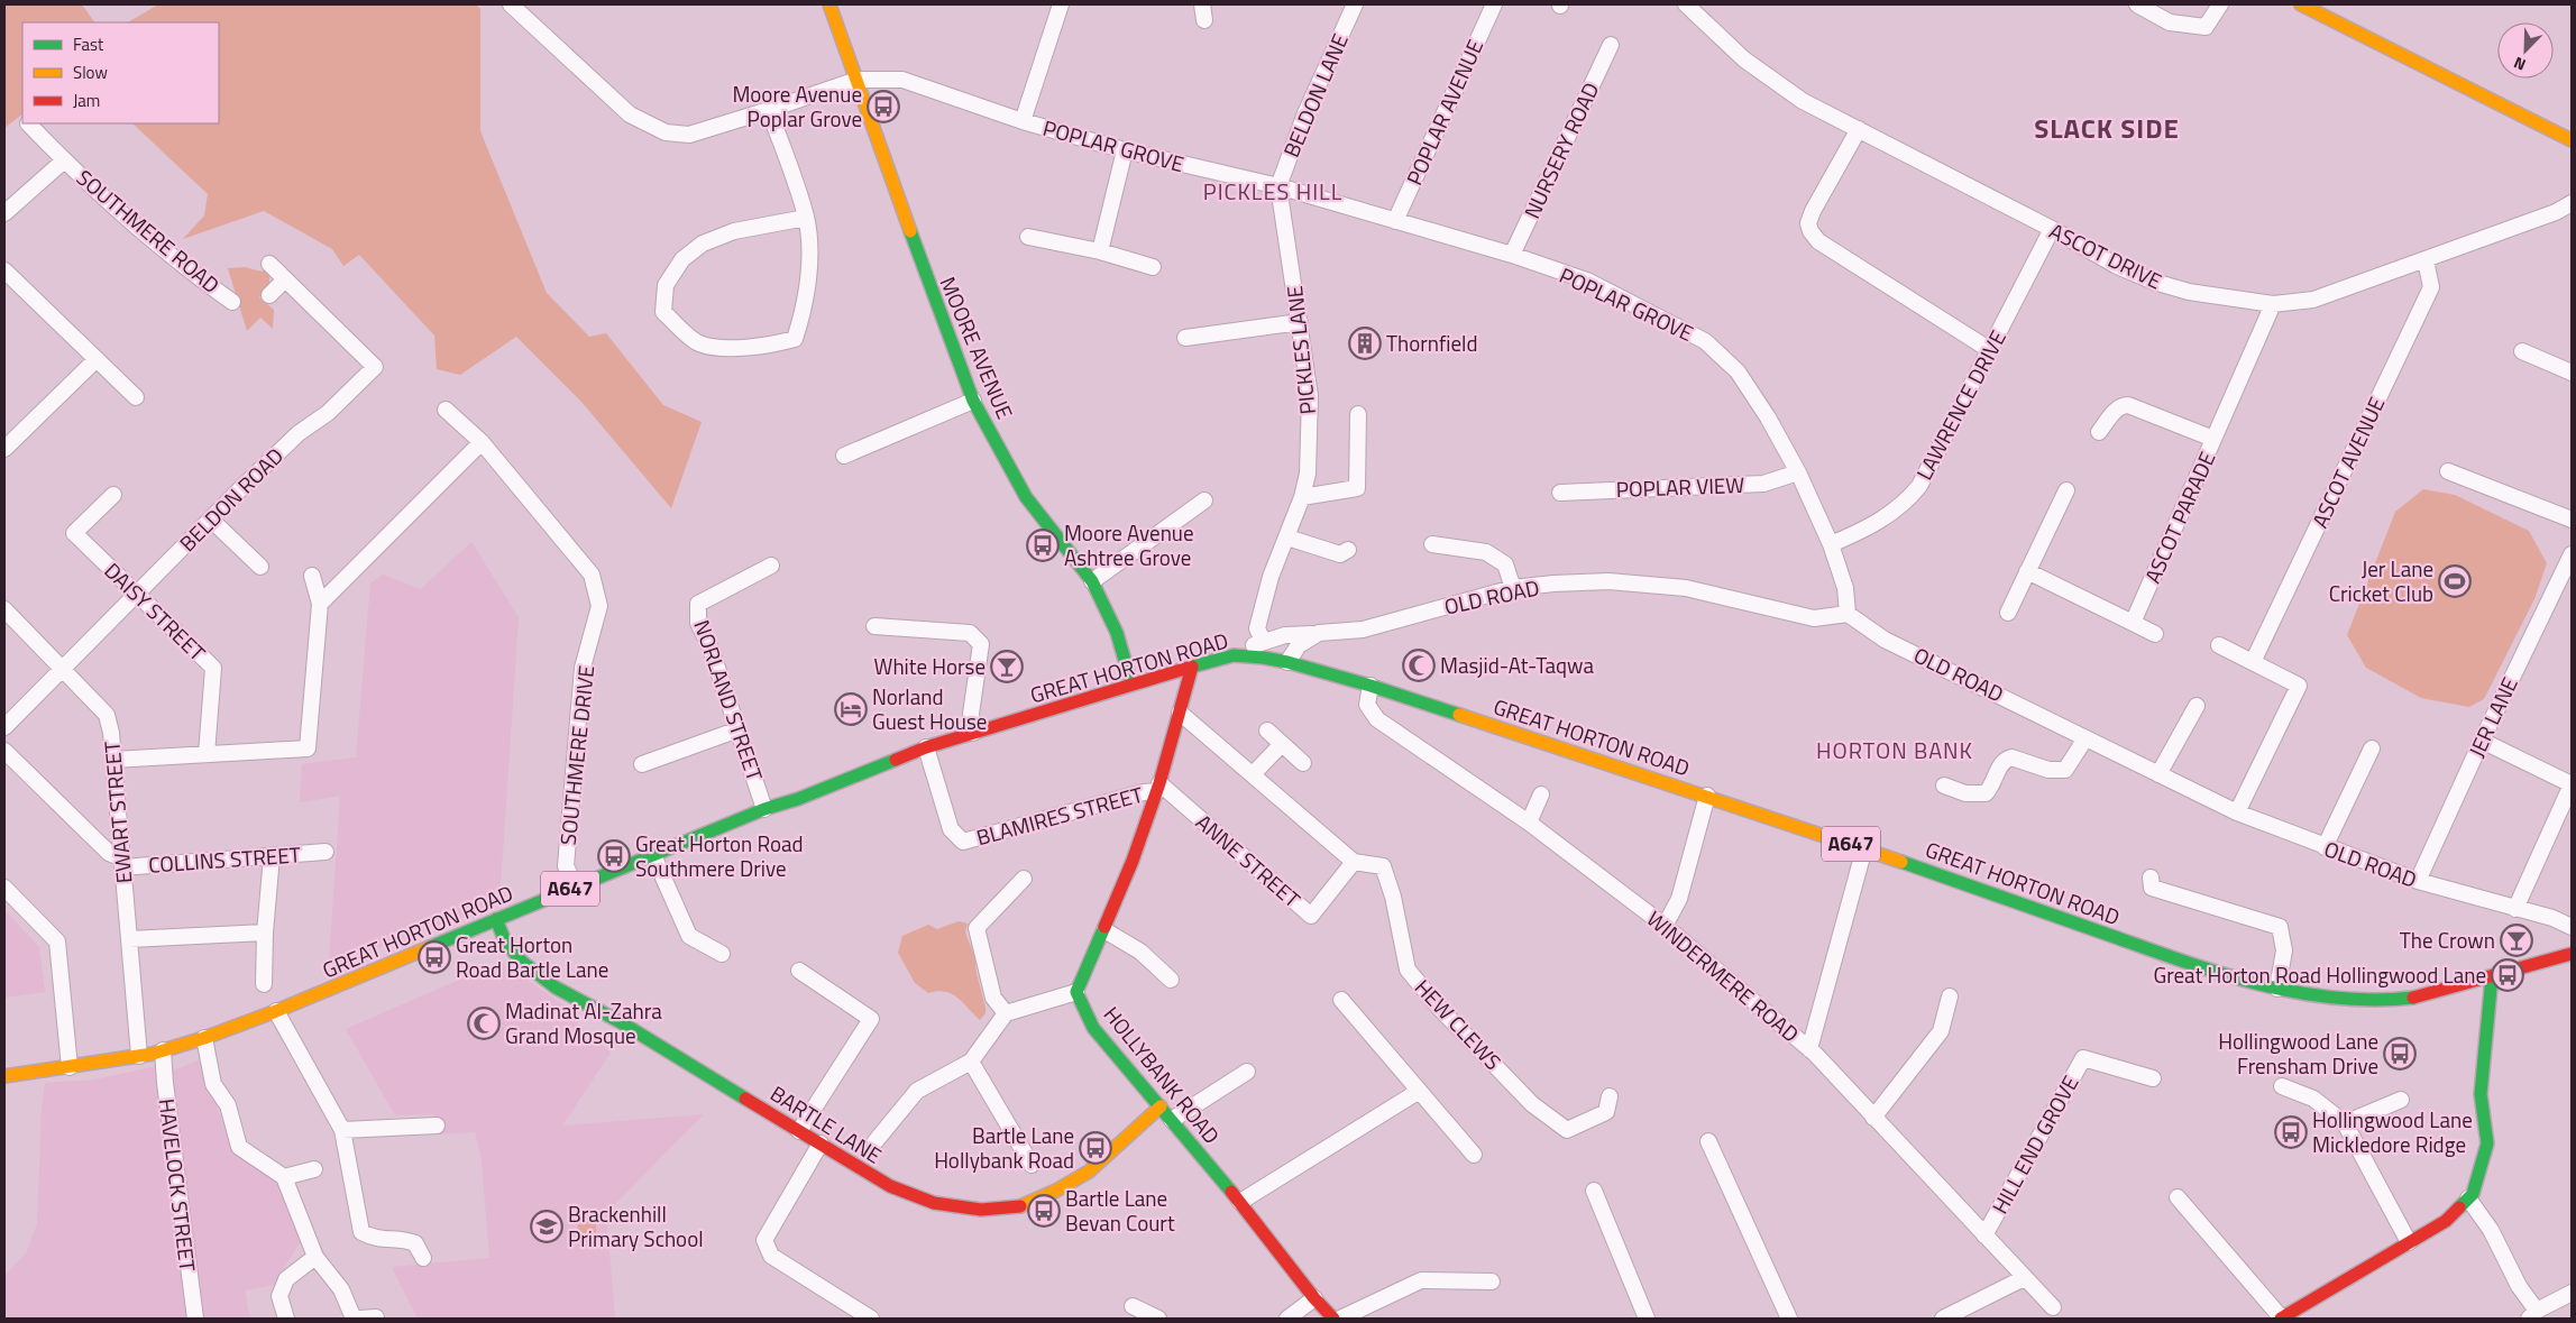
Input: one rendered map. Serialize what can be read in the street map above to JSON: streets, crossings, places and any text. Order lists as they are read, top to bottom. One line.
{"streets":{"main road":["MOORE AVENUE","GREAT HORTON ROAD","A647","HOLLYBANK ROAD","BARTLE LANE"],"street":["BELDON LANE","POPLAR AVENUE","POPLAR GROVE","NURSERY ROAD","SOUTHMERE ROAD","ASCOT DRIVE","PICKLES LANE","LAWRENCE DRIVE","ASCOT AVENUE","POPLAR VIEW","BELDON ROAD","ASCOT PARADE","OLD ROAD","DAISY STREET","NORLAND STREET","JER LANE","SOUTHMERE DRIVE","EWART STREET","BLAMIRES STREET","COLLINS STREET","ANNE STREET","WINDERMERE ROAD","HEW CLEWS","HILL END GROVE","HAVELOCK STREET"]},"crossings":[["BELDON LANE","POPLAR GROVE"],["BELDON LANE","PICKLES LANE"],["POPLAR AVENUE","POPLAR GROVE"],["POPLAR GROVE","NURSERY ROAD"],["POPLAR GROVE","MOORE AVENUE"],["POPLAR GROVE","PICKLES LANE"],["POPLAR GROVE","LAWRENCE DRIVE"],["POPLAR GROVE","POPLAR VIEW"],["POPLAR GROVE","OLD ROAD"],["ASCOT DRIVE","LAWRENCE DRIVE"],["ASCOT DRIVE","ASCOT AVENUE"],["ASCOT DRIVE","ASCOT PARADE"],["MOORE AVENUE","GREAT HORTON ROAD"],["PICKLES LANE","OLD ROAD"],["BELDON ROAD","DAISY STREET"],["BELDON ROAD","EWART STREET"],["OLD ROAD","GREAT HORTON ROAD"],["OLD ROAD","JER LANE"],["GREAT HORTON ROAD","NORLAND STREET"],["GREAT HORTON ROAD","SOUTHMERE DRIVE"],["GREAT HORTON ROAD","EWART STREET"],["GREAT HORTON ROAD","BLAMIRES STREET"],["GREAT HORTON ROAD","WINDERMERE ROAD"],["GREAT HORTON ROAD","BARTLE LANE"],["GREAT HORTON ROAD","HAVELOCK STREET"],["EWART STREET","COLLINS STREET"],["BLAMIRES STREET","ANNE STREET"],["ANNE STREET","HEW CLEWS"],["WINDERMERE ROAD","HILL END GROVE"],["HOLLYBANK ROAD","BARTLE LANE"]],"districts":["SLACK SIDE","PICKLES HILL","HORTON BANK"],"places":{"bus stop":["Moore Avenue Poplar Grove","Moore Avenue Ashtree Grove","Great Horton Road Southmere Drive","Great Horton Road Bartle Lane","Great Horton Road Hollingwood Lane","Hollingwood Lane Frensham Drive","Hollingwood Lane Mickledore Ridge","Bartle Lane Hollybank Road","Bartle Lane Bevan Court"],"building":["Thornfield"],"sports":["Jer Lane Cricket Club"],"mosque":["Masjid-At-Taqwa","Madinat Al-Zahra Grand Mosque"],"bar":["White Horse","The Crown"],"hotel":["Norland Guest House"],"school or university":["Brackenhill Primary School"]},"legend":["Fast","Slow","Jam"],"north":"bottom left"}
